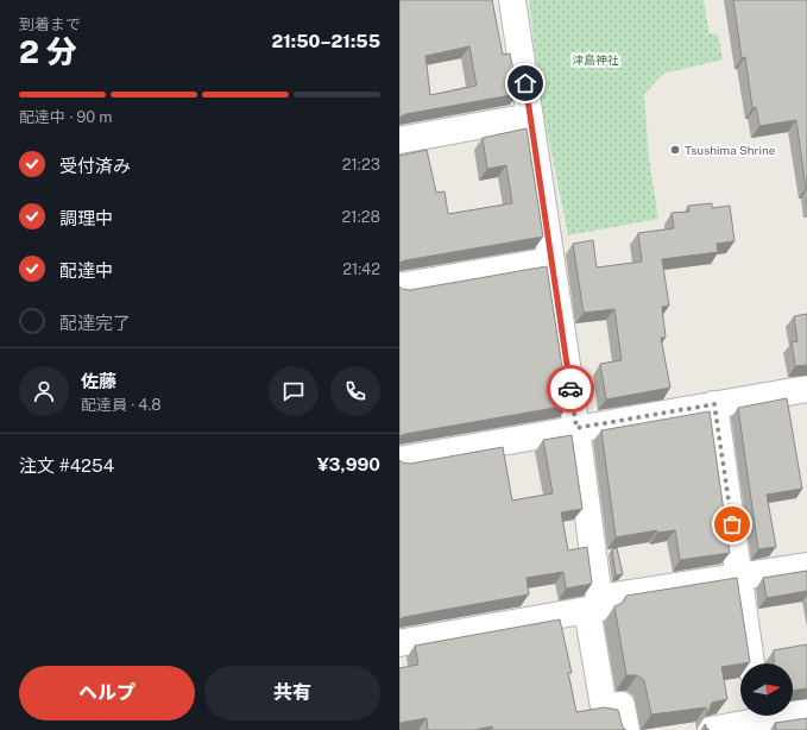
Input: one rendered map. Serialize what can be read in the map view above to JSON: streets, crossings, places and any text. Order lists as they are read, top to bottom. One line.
{"parks":["津島神社"],"places":["Tsushima Shrine"],"north":"right","page":{"heading":["2 分","到着まで","21:50–21:55"],"panel":["佐藤","配達員 · 4.8","注文 #4254","¥3,990"],"bar":"配達中 · 90 m","list":[["受付済み","21:23"],["調理中","21:28"],["配達中","21:42"],"配達完了"],"buttons":["ヘルプ","共有"]}}
